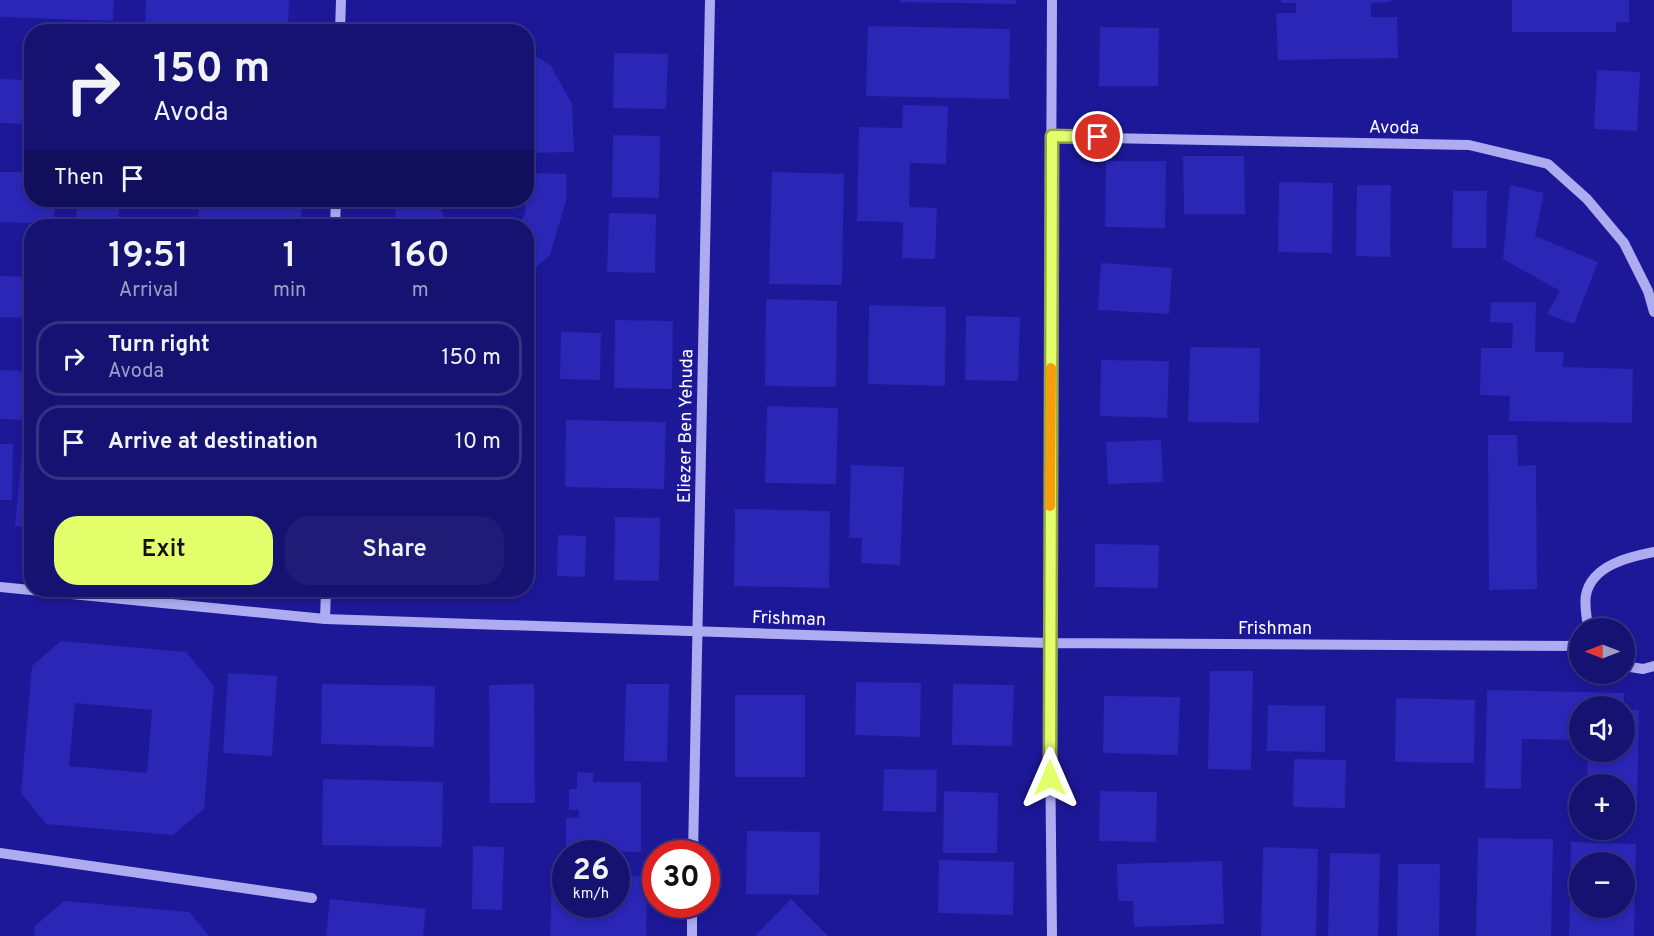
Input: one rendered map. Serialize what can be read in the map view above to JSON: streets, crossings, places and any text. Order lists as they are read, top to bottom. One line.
{"streets":{"street":["Avoda","Eliezer Ben Yehuda","Frishman"]},"crossings":[["Eliezer Ben Yehuda","Frishman"]],"north":"left","page":{"turn":["150 m","Avoda"],"then":"Then","eta":["19:51","Arrival","1","min","160","m"],"list":[{"name":"Turn right","note":"Avoda","value":"150 m"},{"name":"Arrive at destination","value":"10 m"}],"buttons":["Exit","Share"],"map_buttons":["+","−"],"speed":"26 km/h","limit":"30"}}
